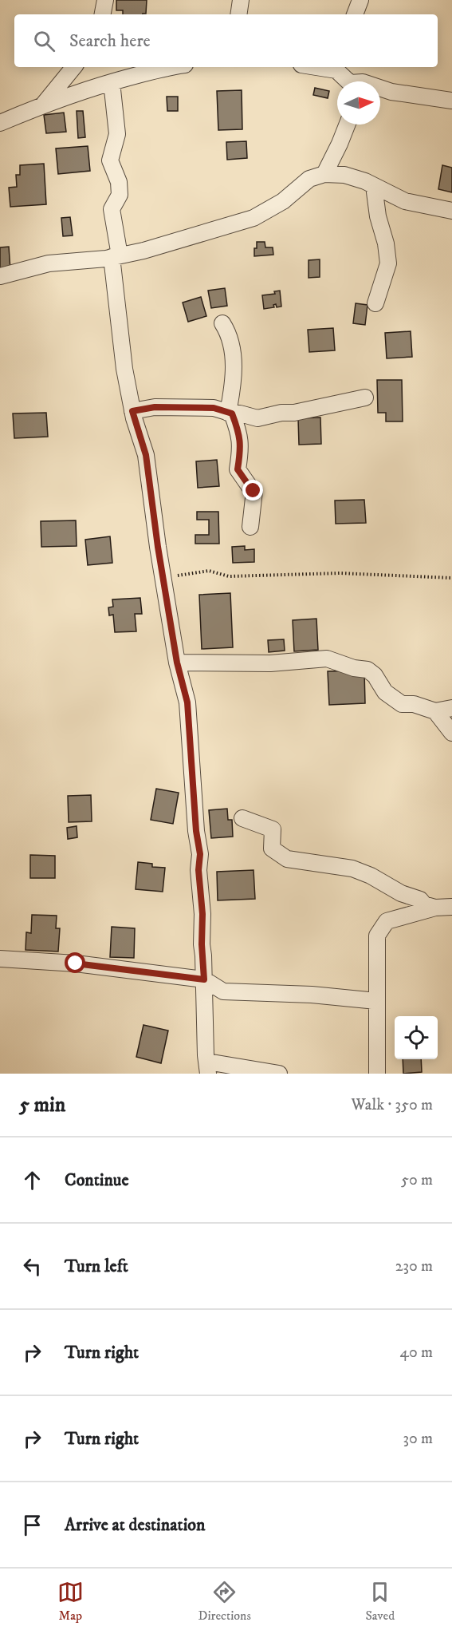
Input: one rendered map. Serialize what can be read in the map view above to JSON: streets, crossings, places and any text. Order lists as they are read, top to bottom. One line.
{"north":"right","page":{"search":"Search here","heading":["5 min","Walk · 350 m"],"list":[["Continue","50 m"],["Turn left","230 m"],["Turn right","40 m"],["Turn right","30 m"],"Arrive at destination"],"nav":["Map","Directions","Saved"]}}
